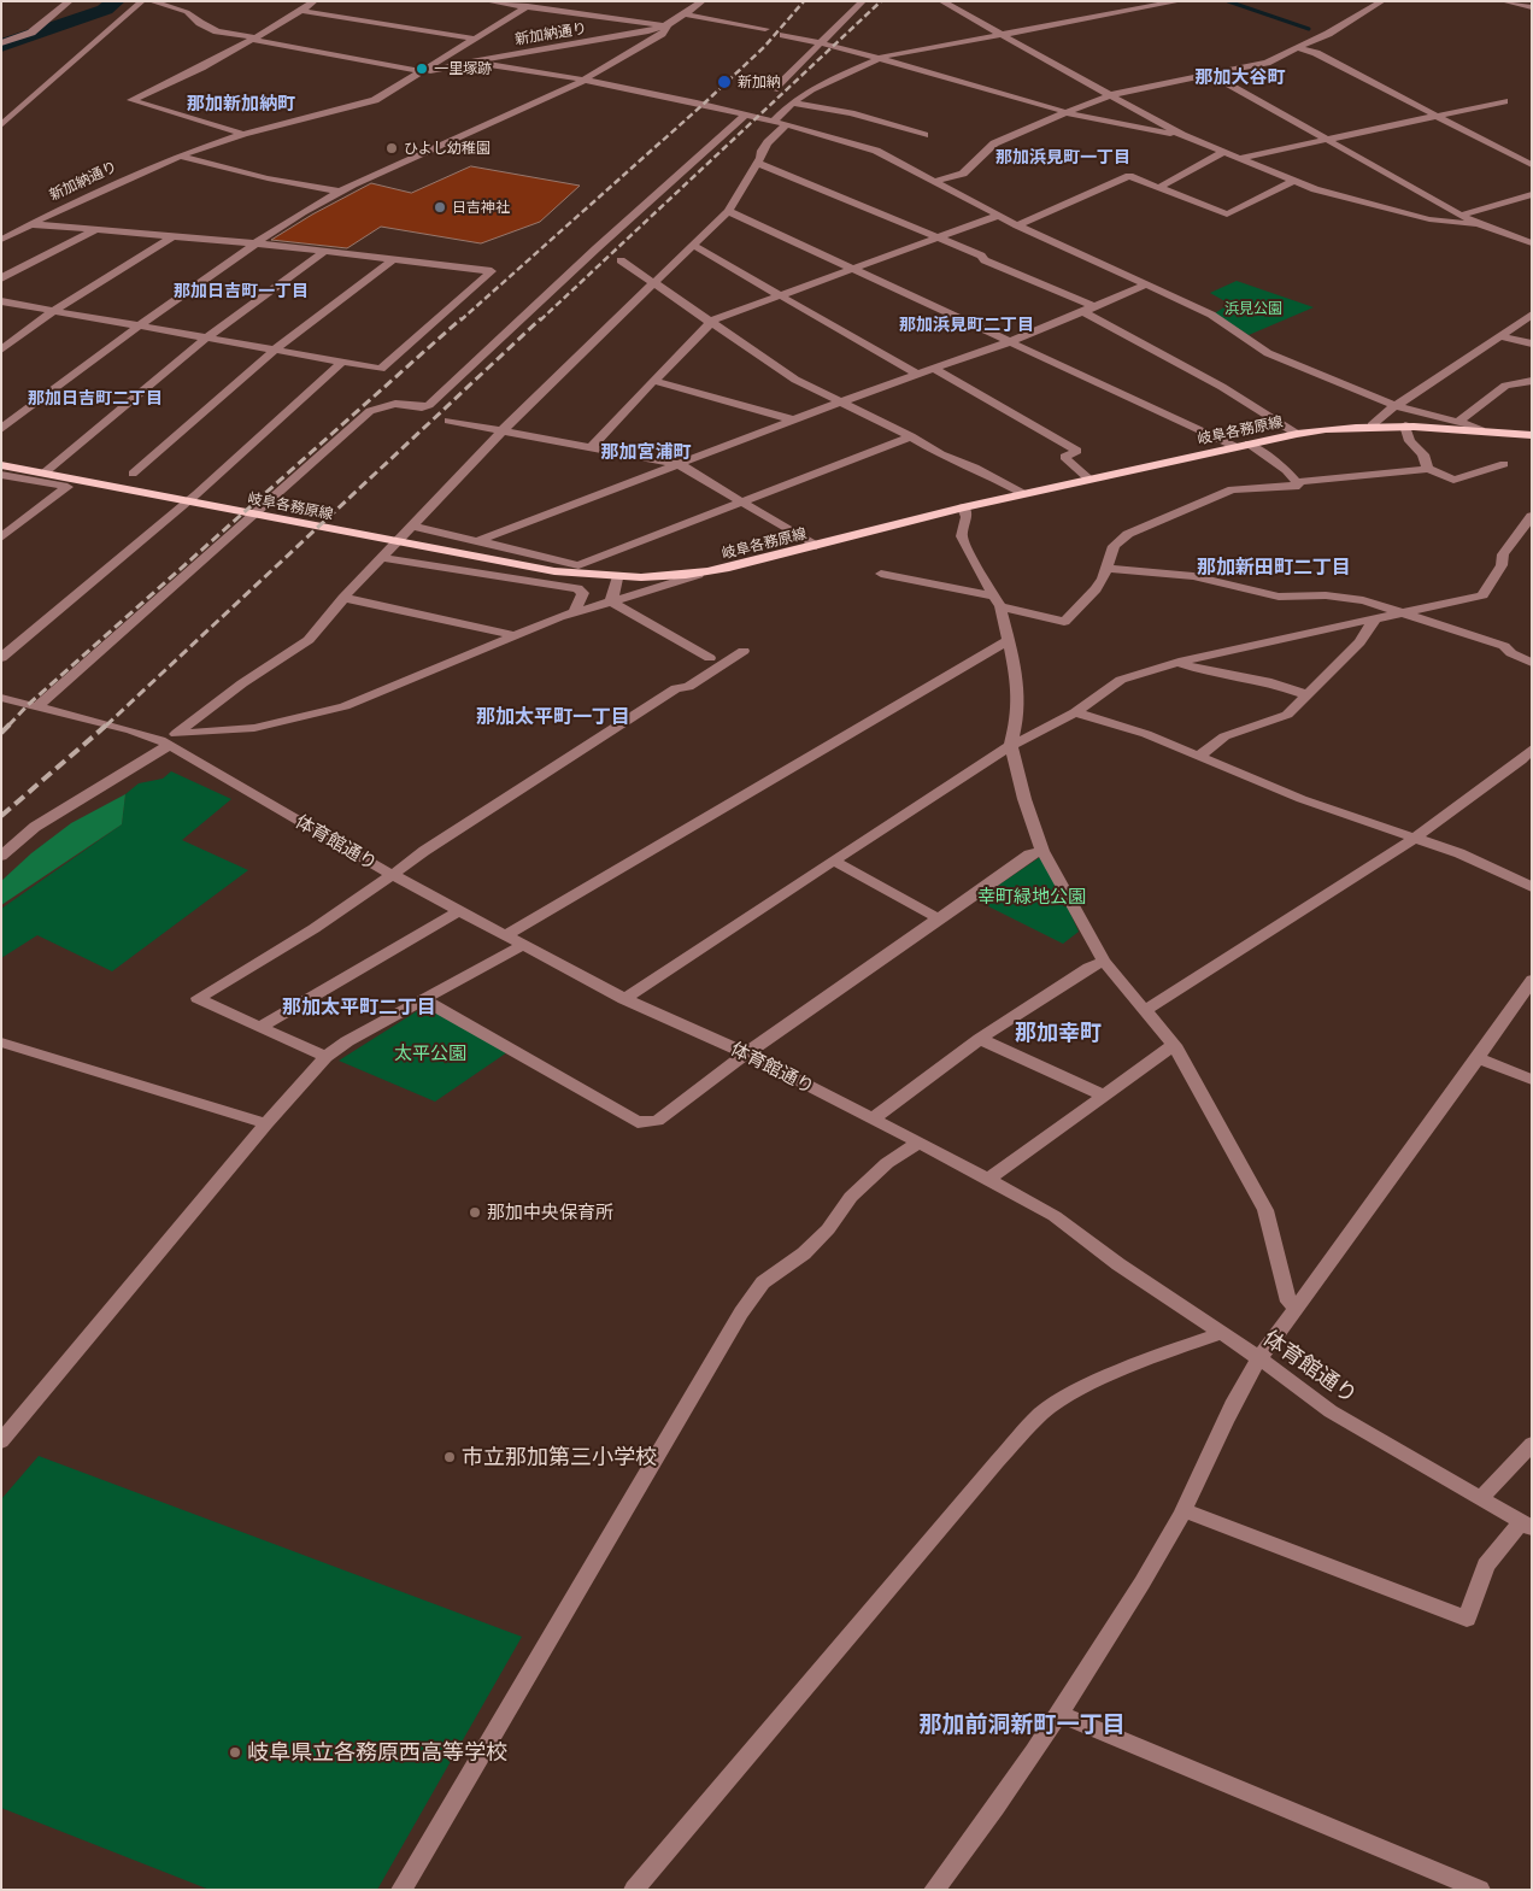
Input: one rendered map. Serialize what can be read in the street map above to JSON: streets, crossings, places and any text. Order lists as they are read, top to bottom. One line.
{"streets":{"main road":["岐阜各務原線"],"street":["新加納通り","体育館通り"]},"districts":["那加大谷町","那加新加納町","那加浜見町一丁目","那加日吉町一丁目","那加浜見町二丁目","那加日吉町二丁目","那加宮浦町","那加新田町二丁目","那加太平町一丁目","那加太平町二丁目","那加幸町","那加前洞新町一丁目"],"parks":["浜見公園","幸町緑地公園","太平公園"],"places":["一里塚跡","新加納","ひよし幼稚園","日吉神社","那加中央保育所","市立那加第三小学校","岐阜県立各務原西高等学校"]}
